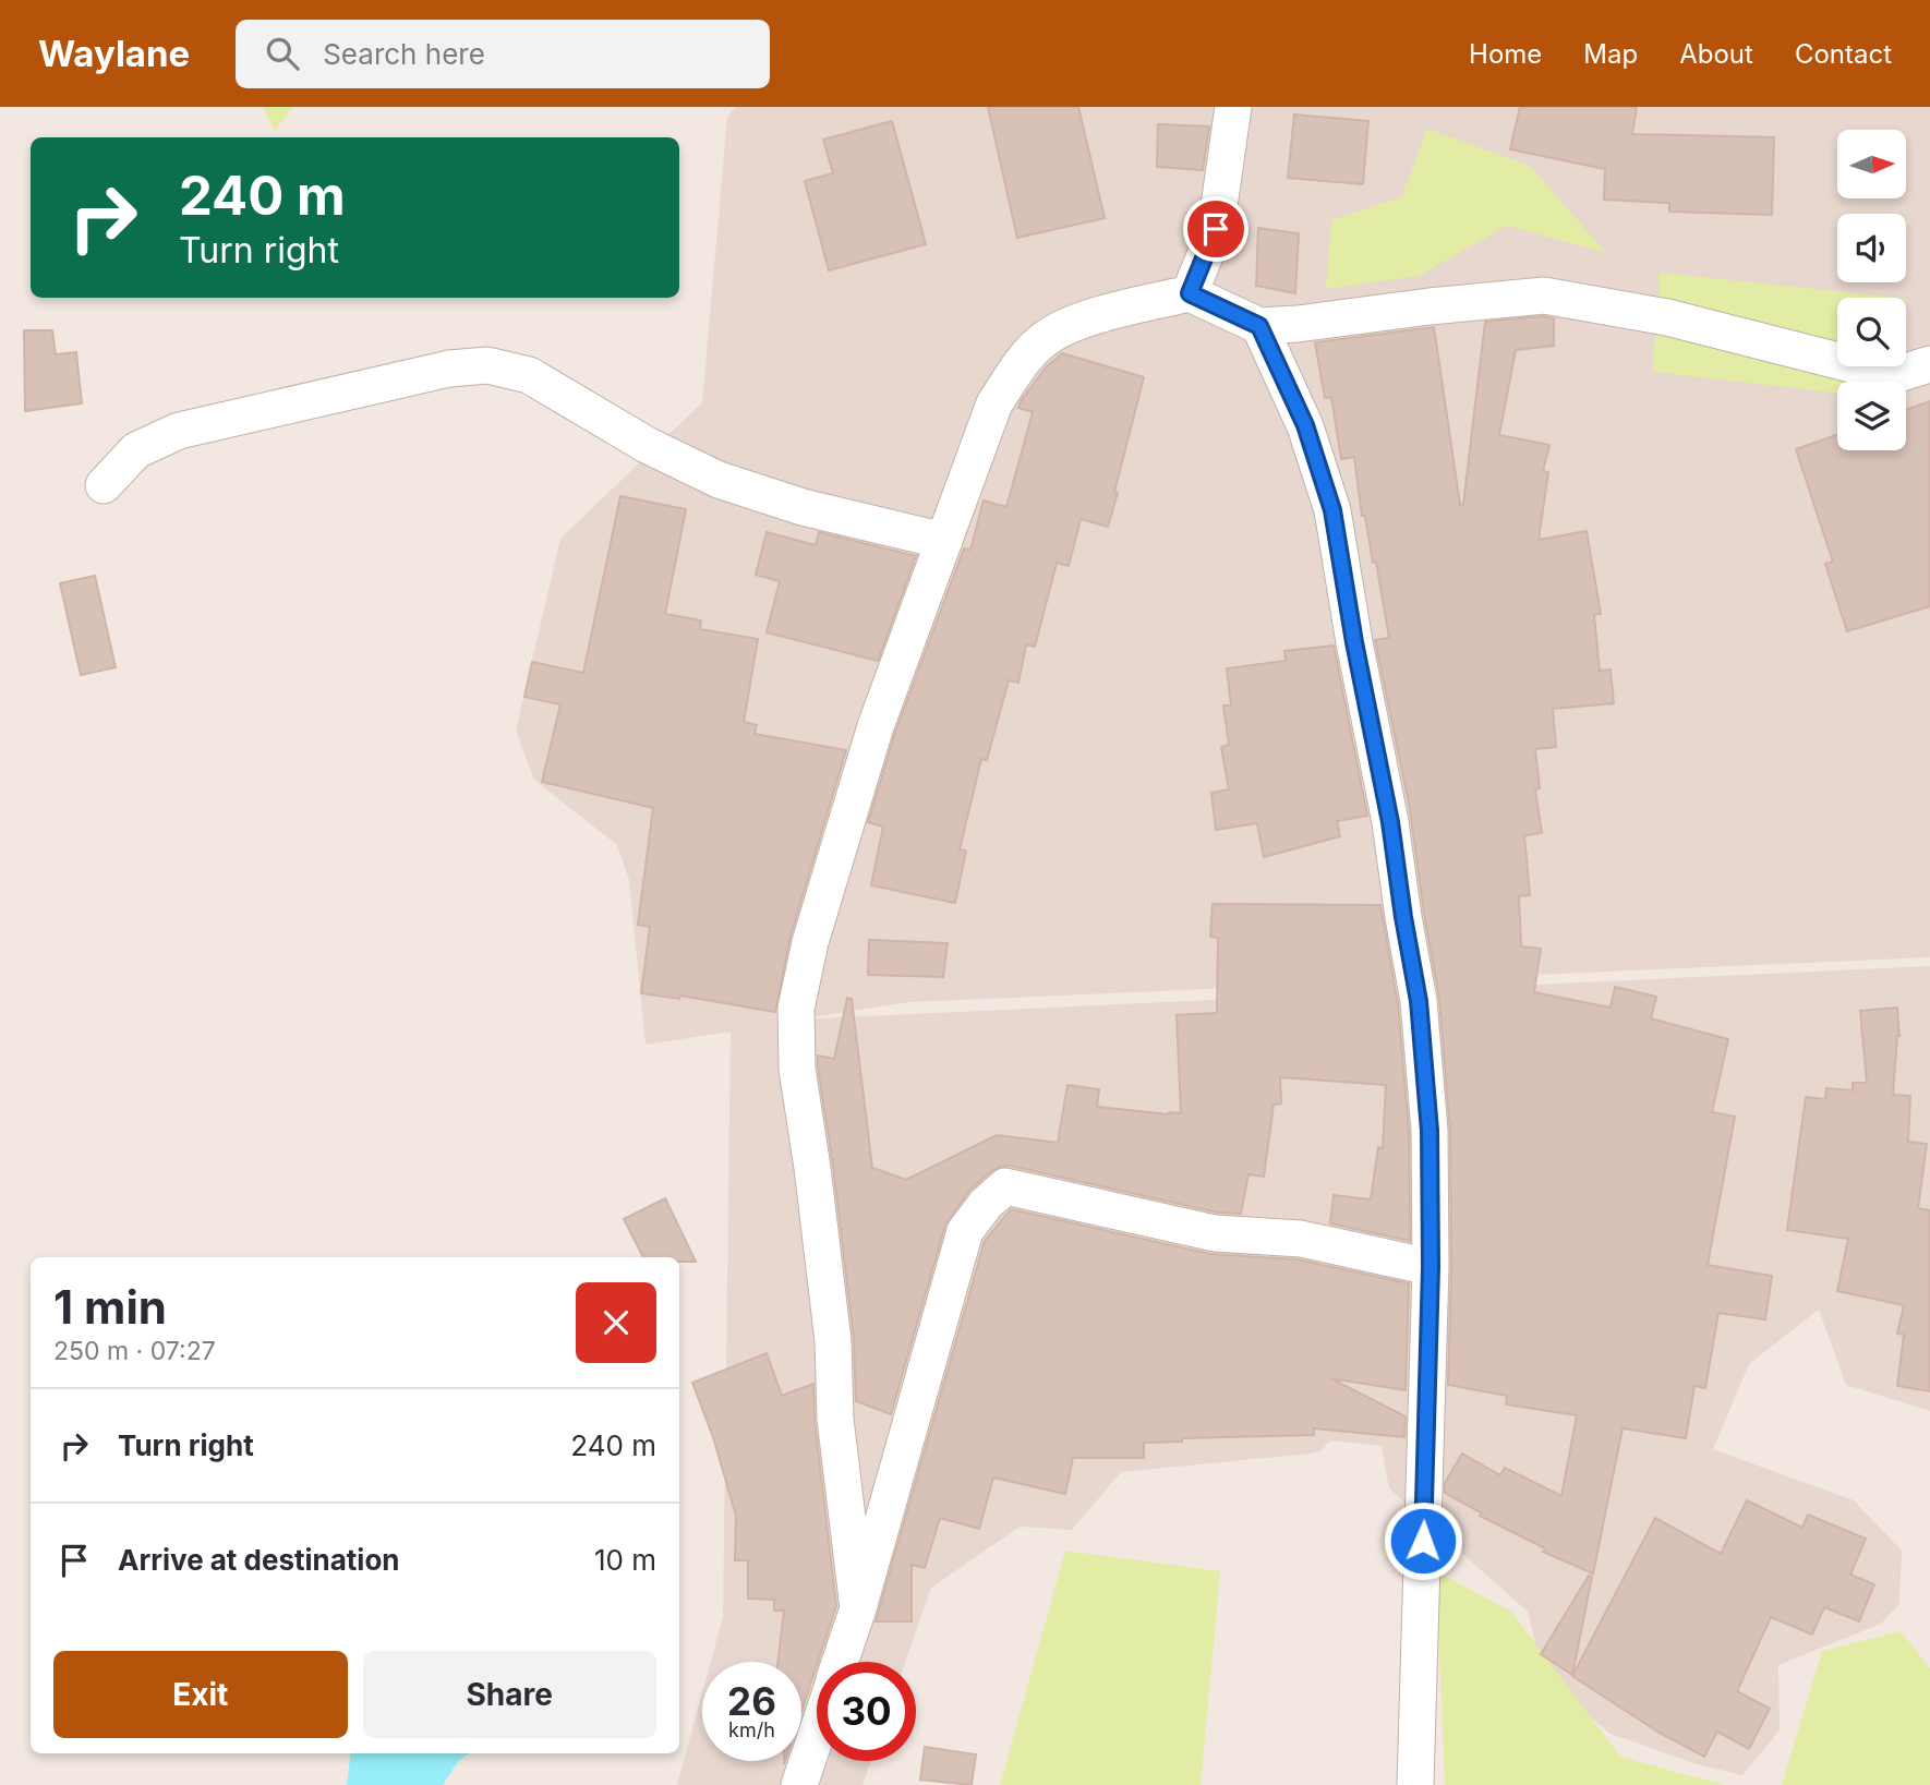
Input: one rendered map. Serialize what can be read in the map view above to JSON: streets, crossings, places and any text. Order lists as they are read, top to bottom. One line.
{"north":"right","page":{"header":"Waylane","search":"Search here","nav":["Home","Map","About","Contact"],"turn":["240 m","Turn right"],"heading":["1 min","250 m · 07:27"],"list":[{"name":"Turn right","value":"240 m"},{"name":"Arrive at destination","value":"10 m"}],"buttons":["Exit","Share"],"speed":"26 km/h","limit":"30"}}
